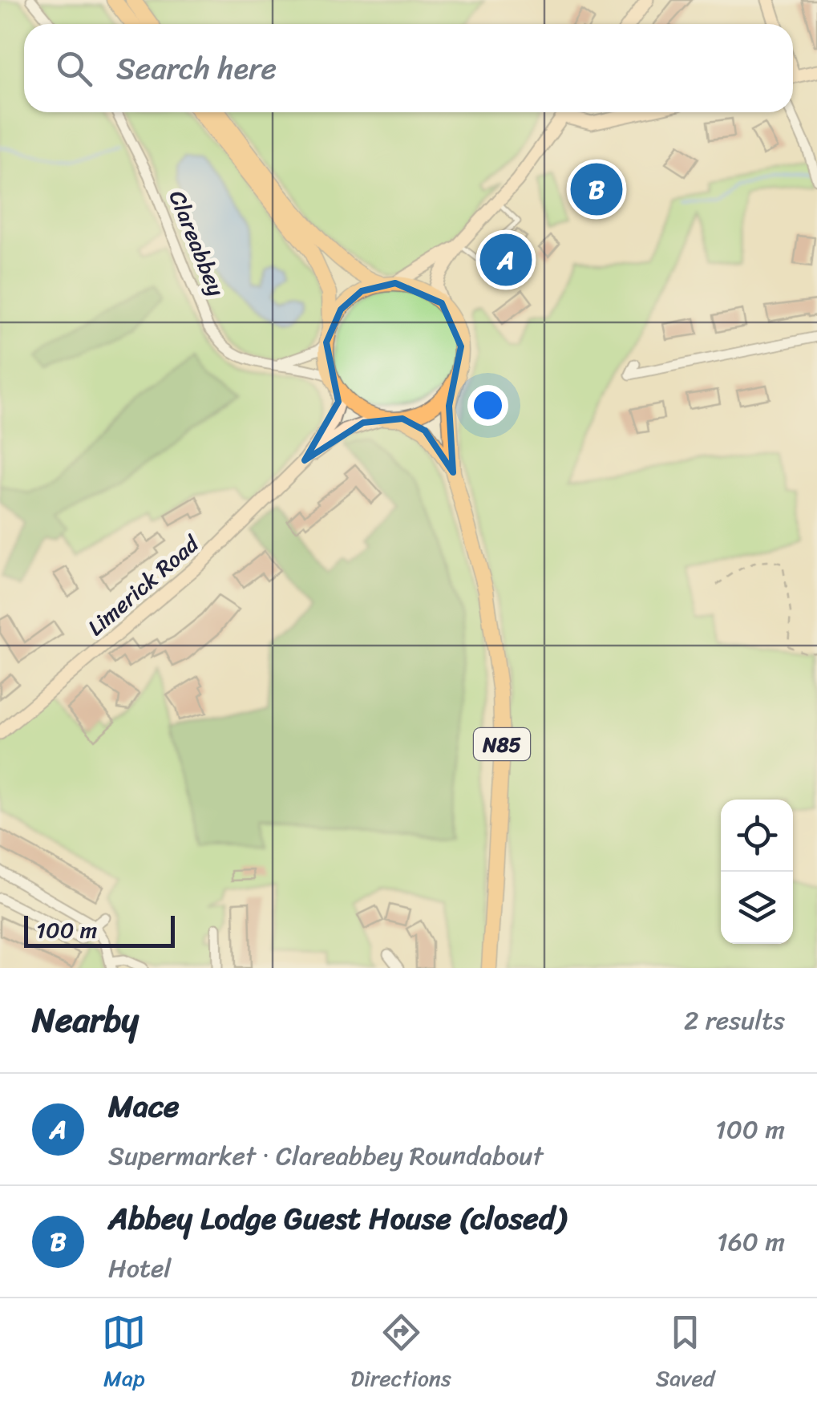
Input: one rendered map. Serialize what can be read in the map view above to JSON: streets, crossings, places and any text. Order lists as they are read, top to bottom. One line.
{"streets":{"main road":["Limerick Road","N85"],"street":["Clareabbey"]},"crossings":[["Clareabbey","N85"]],"scale_bar":"100 m","page":{"search":"Search here","pins":["B","A"],"scale":"100 m","heading":["Nearby","2 results"],"list":[{"mark":"A","name":"Mace","note":"Supermarket · Clareabbey Roundabout","value":"100 m"},{"mark":"B","name":"Abbey Lodge Guest House (closed)","note":"Hotel","value":"160 m"}],"nav":["Map","Directions","Saved"]}}
